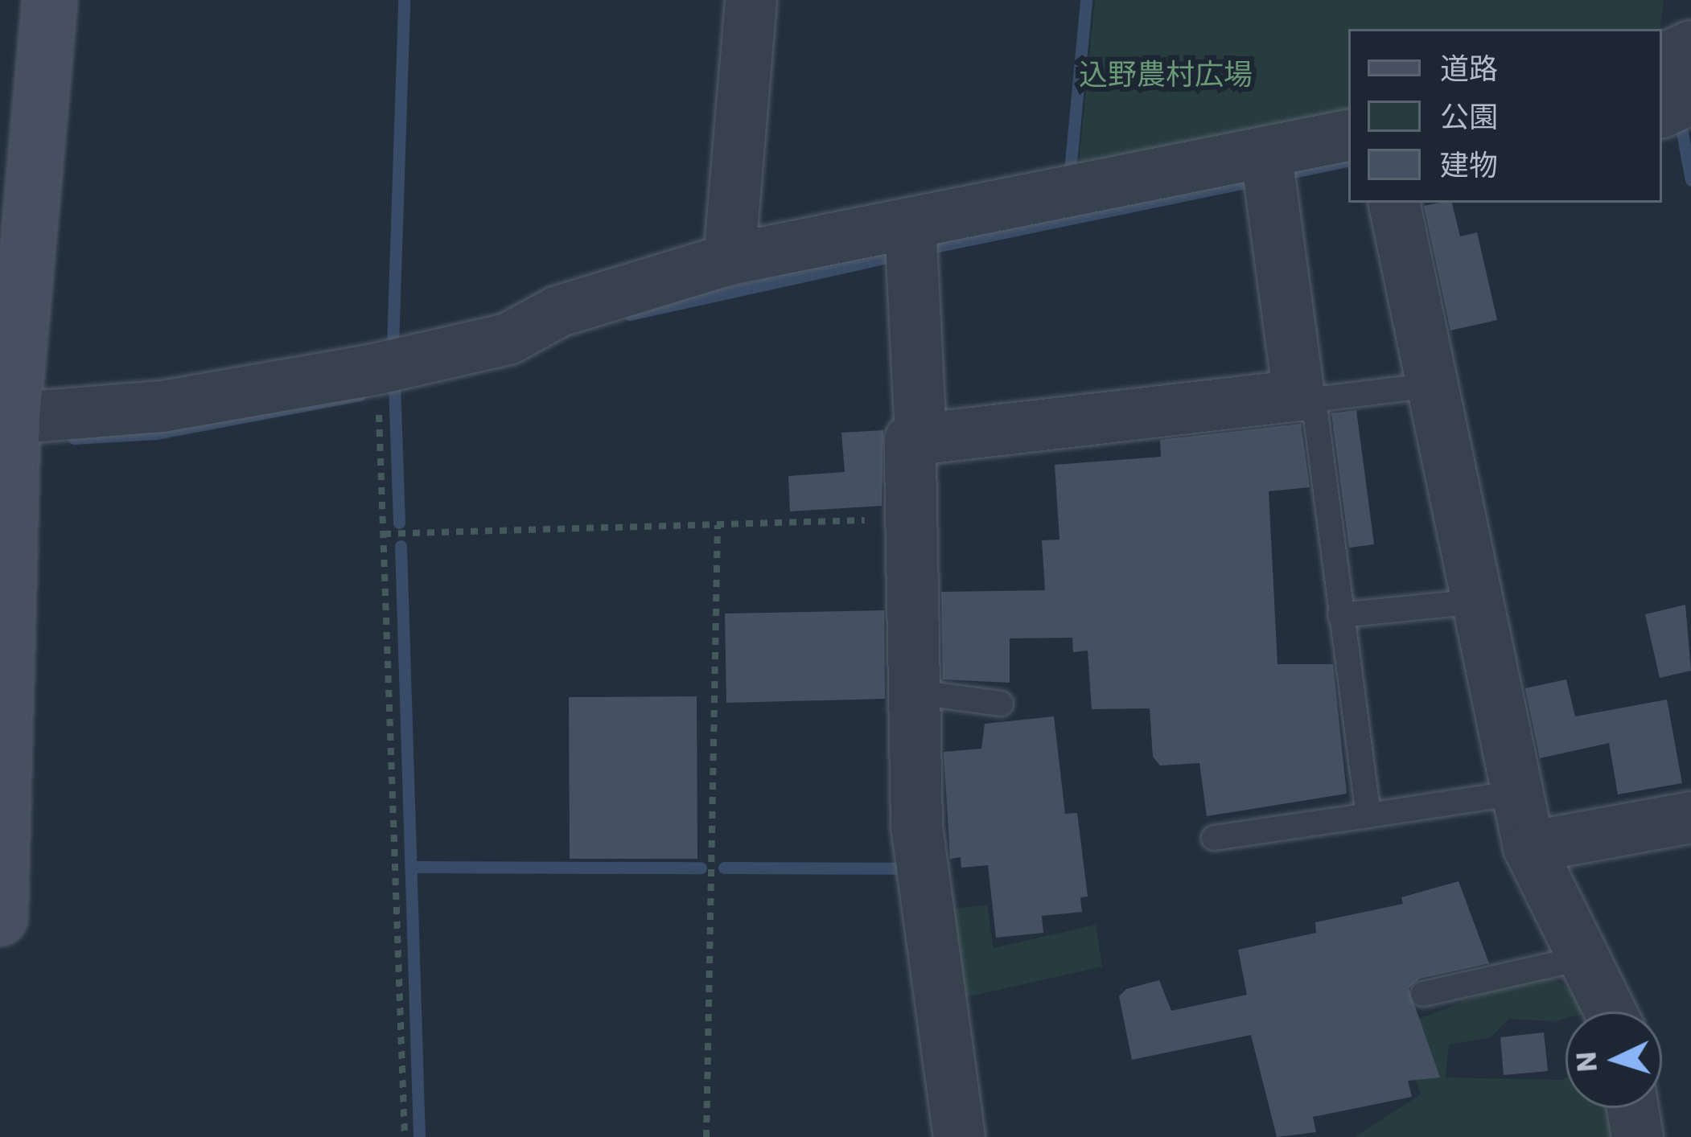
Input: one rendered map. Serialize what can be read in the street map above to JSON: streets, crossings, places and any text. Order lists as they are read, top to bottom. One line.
{"parks":["込野農村広場"],"legend":["道路","公園","建物"],"north":"left"}
